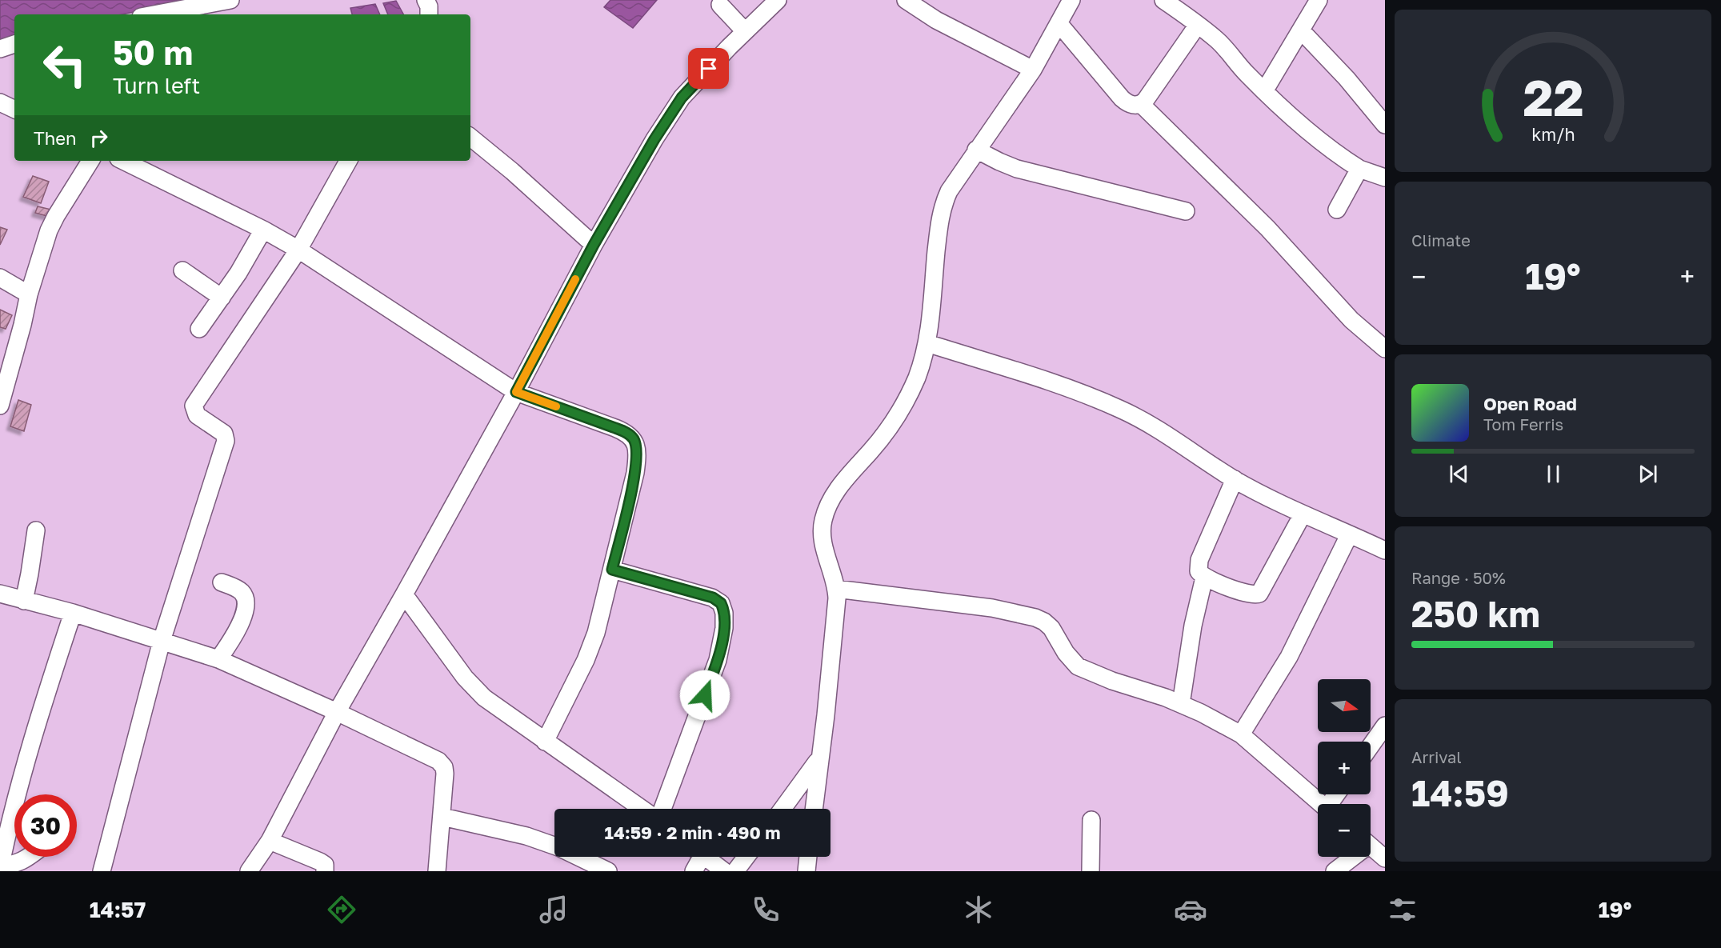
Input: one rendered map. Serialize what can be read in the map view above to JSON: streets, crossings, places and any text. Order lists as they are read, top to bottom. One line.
{"north":"right","page":{"turn":["50 m","Turn left"],"then":"Then","tile":["Climate",["Range · 50%","250 km"],["Arrival","14:59"]],"heat":["−","19°","+"],"song":["Open Road","Tom Ferris"],"map_buttons":["+","−"],"limit":"30","trip":"14:59 · 2 min · 490 m","tabs":["14:57","19°"],"gauge":["22","km/h"]}}
